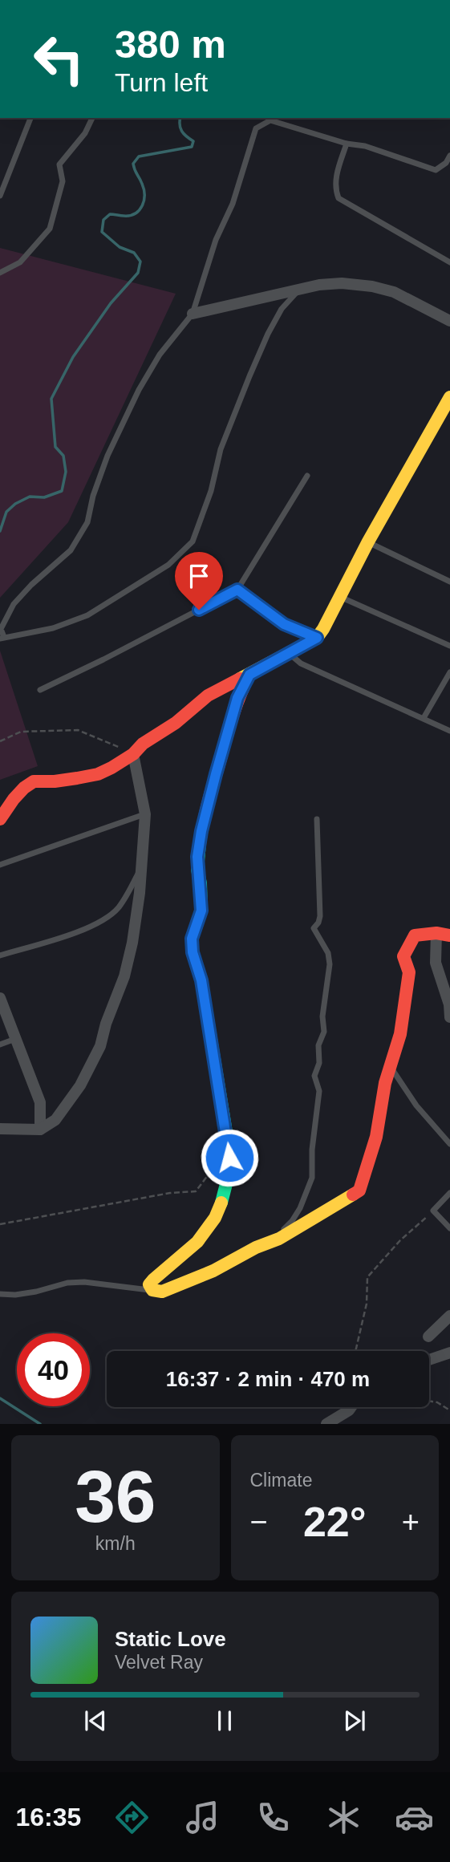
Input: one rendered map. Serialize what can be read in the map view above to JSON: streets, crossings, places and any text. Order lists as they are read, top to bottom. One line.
{"page":{"turn":["380 m","Turn left"],"limit":"40","trip":"16:37 · 2 min · 470 m","tile":[["36","km/h"],"Climate"],"heat":["−","22°","+"],"song":["Static Love","Velvet Ray"],"tabs":"16:35"}}
